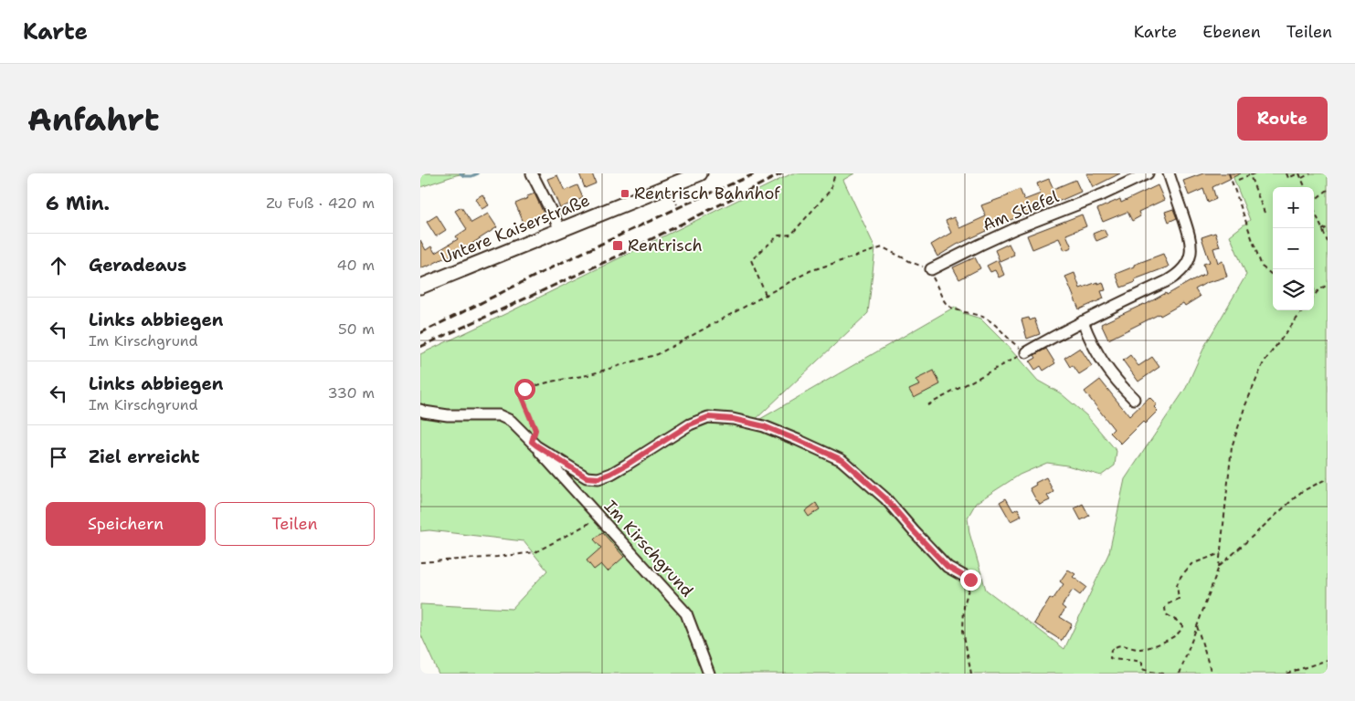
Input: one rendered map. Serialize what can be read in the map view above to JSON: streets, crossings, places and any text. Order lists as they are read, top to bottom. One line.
{"streets":{"main road":["Untere Kaiserstraße"],"street":["Am Stiefel","Im Kirschgrund"]},"places":{"transit":["Rentrisch Bahnhof","Rentrisch"]},"page":{"header":"Karte","nav":["Karte","Ebenen","Teilen"],"buttons":["Route",["Speichern","Teilen"]],"title":"Anfahrt","heading":["6 Min.","Zu Fuß · 420 m"],"map_buttons":["+","−"],"list":[["Geradeaus","40 m"],["Links abbiegen","Im Kirschgrund","50 m"],["Links abbiegen","Im Kirschgrund","330 m"],"Ziel erreicht"]}}
